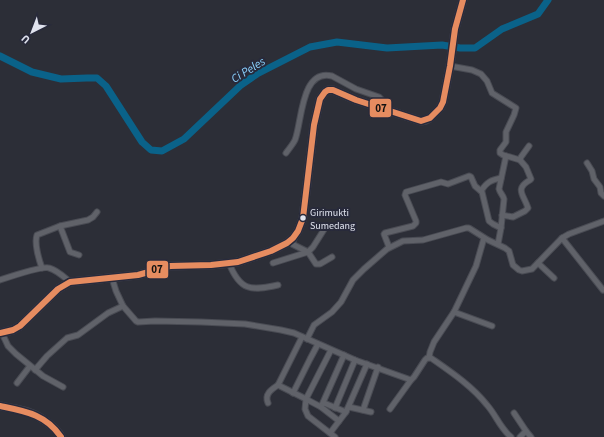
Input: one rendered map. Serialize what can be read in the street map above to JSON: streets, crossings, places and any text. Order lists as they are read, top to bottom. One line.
{"water":["Ci Peles"],"places":["Girimukti Sumedang"],"lines":["transit line 07"],"north":"bottom left"}
